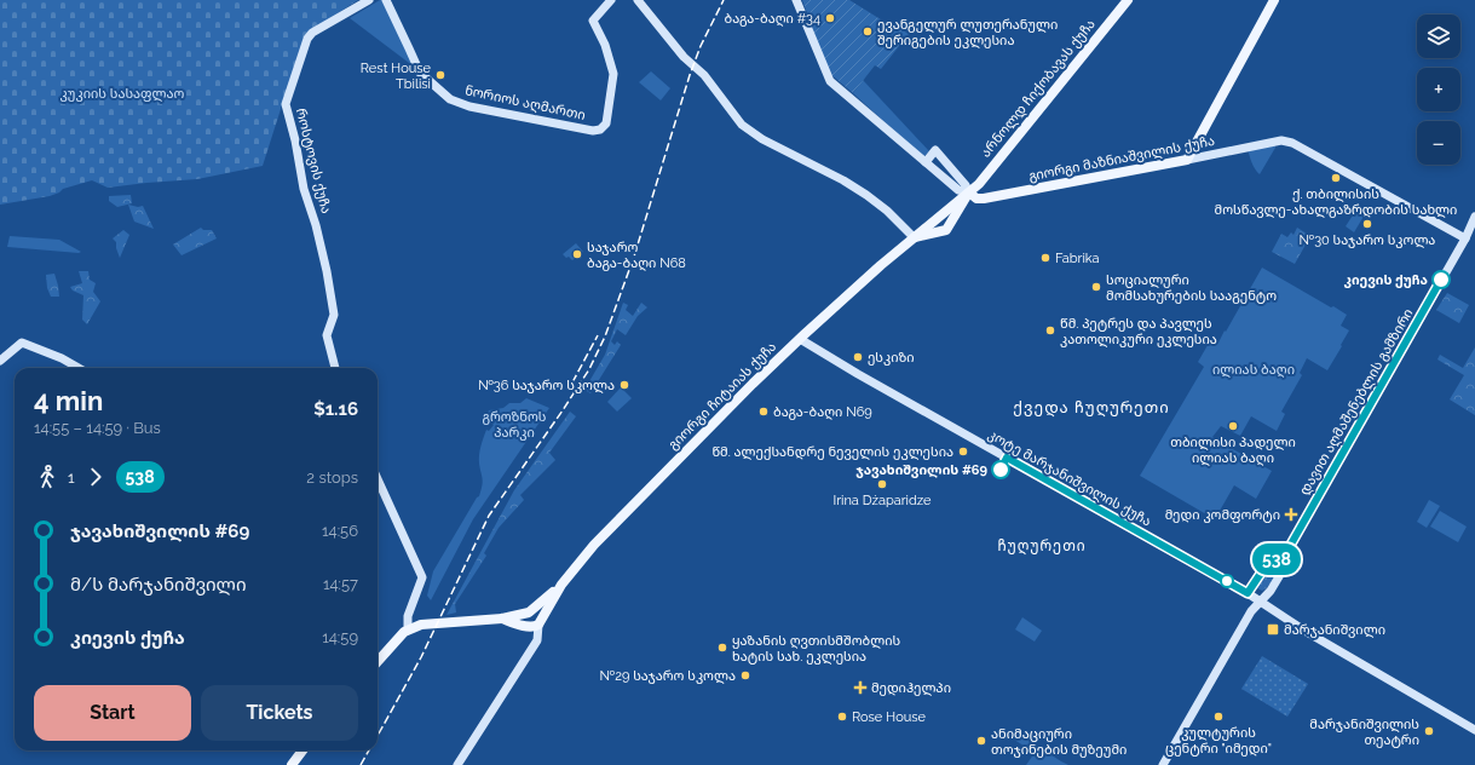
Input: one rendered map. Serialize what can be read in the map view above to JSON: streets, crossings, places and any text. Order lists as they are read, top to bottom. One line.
{"streets":{"main road":["არნოლდ ჩიქობავას ქუჩა","გიორგი მაზნიაშვილის ქუჩა","გიორგი ჩიტაიას ქუჩა"],"street":["ნორიოს აღმართი","როსტოვის ქუჩა","დავით აღმაშენებლის გამზირი","კოტე მარჯანიშვილის ქუჩა"]},"crossings":[["არნოლდ ჩიქობავას ქუჩა","გიორგი მაზნიაშვილის ქუჩა"],["არნოლდ ჩიქობავას ქუჩა","გიორგი ჩიტაიას ქუჩა"],["გიორგი მაზნიაშვილის ქუჩა","გიორგი ჩიტაიას ქუჩა"],["გიორგი მაზნიაშვილის ქუჩა","დავით აღმაშენებლის გამზირი"],["გიორგი ჩიტაიას ქუჩა","კოტე მარჯანიშვილის ქუჩა"],["დავით აღმაშენებლის გამზირი","კოტე მარჯანიშვილის ქუჩა"]],"districts":["ქვედა ჩუღურეთი","ჩუღურეთი"],"parks":["კუკიის სასაფლაო","ილიას ბაღი","გროზნოს პარკი"],"places":{"other":["ბაგა-ბაღი #34","ევანგელურ ლუთერანული შერიგების ეკლესია","Rest House Tbilisi","ქ. თბილისის მოსწავლე-ახალგაზრდობის სახლი","№30 საჯარო სკოლა","საჯარო ბაგა-ბაღი N68","Fabrika","კიევის ქუჩა","სოციალური მომსახურების სააგენტო","წმ. პეტრეს და პავლეს კათოლიკური ეკლესია","ესკიზი","№36 საჯარო სკოლა","ბაგა-ბაღი N69","თბილისი პადელი ილიას ბაღი","წმ. ალექსანდრე ნეველის ეკლესია","ჯავახიშვილის #69","Irina Dżaparidze","ყაზანის ღვთისმშობლის ხატის სახ. ეკლესია","№29 საჯარო სკოლა","Rose House","კულტურის ცენტრი \"იმედი\"","მარჯანიშვილის თეატრი","ანიმაციური თოჯინების მუზეუმი"],"health":["მედი კომფორტი","მედიჰელპი"],"transit":["მარჯანიშვილი"]},"lines":["bus line 538"],"page":{"on_map":"538","map_buttons":["+","−"],"heading":["4 min","14:55 – 14:59 · Bus","$1.16"],"legs":["1","538","2 stops"],"list":[{"name":"ჯავახიშვილის #69","value":"14:56"},{"name":"მ/ს მარჯანიშვილი","value":"14:57"},{"name":"კიევის ქუჩა","value":"14:59"}],"buttons":["Start","Tickets"]}}
